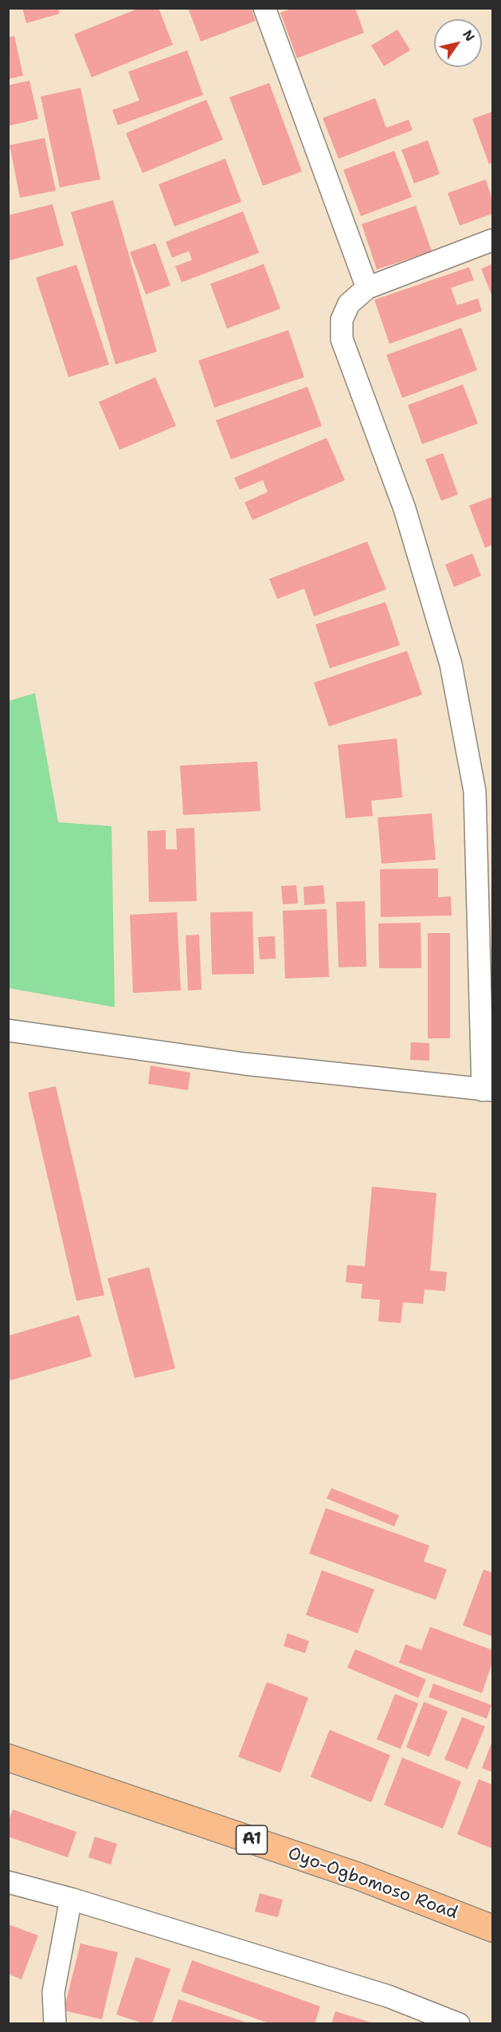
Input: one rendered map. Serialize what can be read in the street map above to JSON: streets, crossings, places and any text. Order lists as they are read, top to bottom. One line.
{"streets":{"highway":["A1","Oyo-Ogbomoso Road"]},"north":"top right"}
